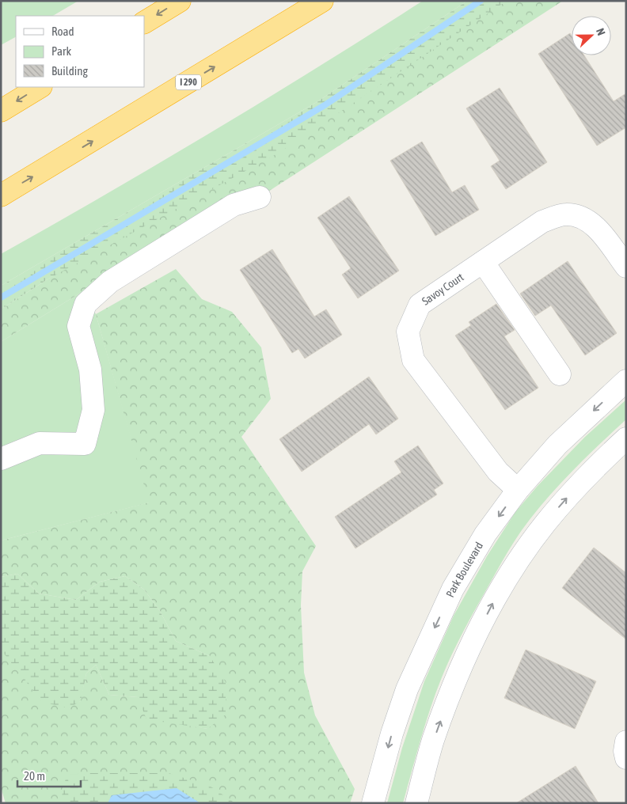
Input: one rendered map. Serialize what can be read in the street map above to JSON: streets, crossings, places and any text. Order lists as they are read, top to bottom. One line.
{"streets":{"highway":["I 290"],"street":["Savoy Court","Park Boulevard"]},"crossings":[["Savoy Court","Park Boulevard"]],"legend":["Road","Park","Building"],"scale_bar":"20 m","north":"right"}
